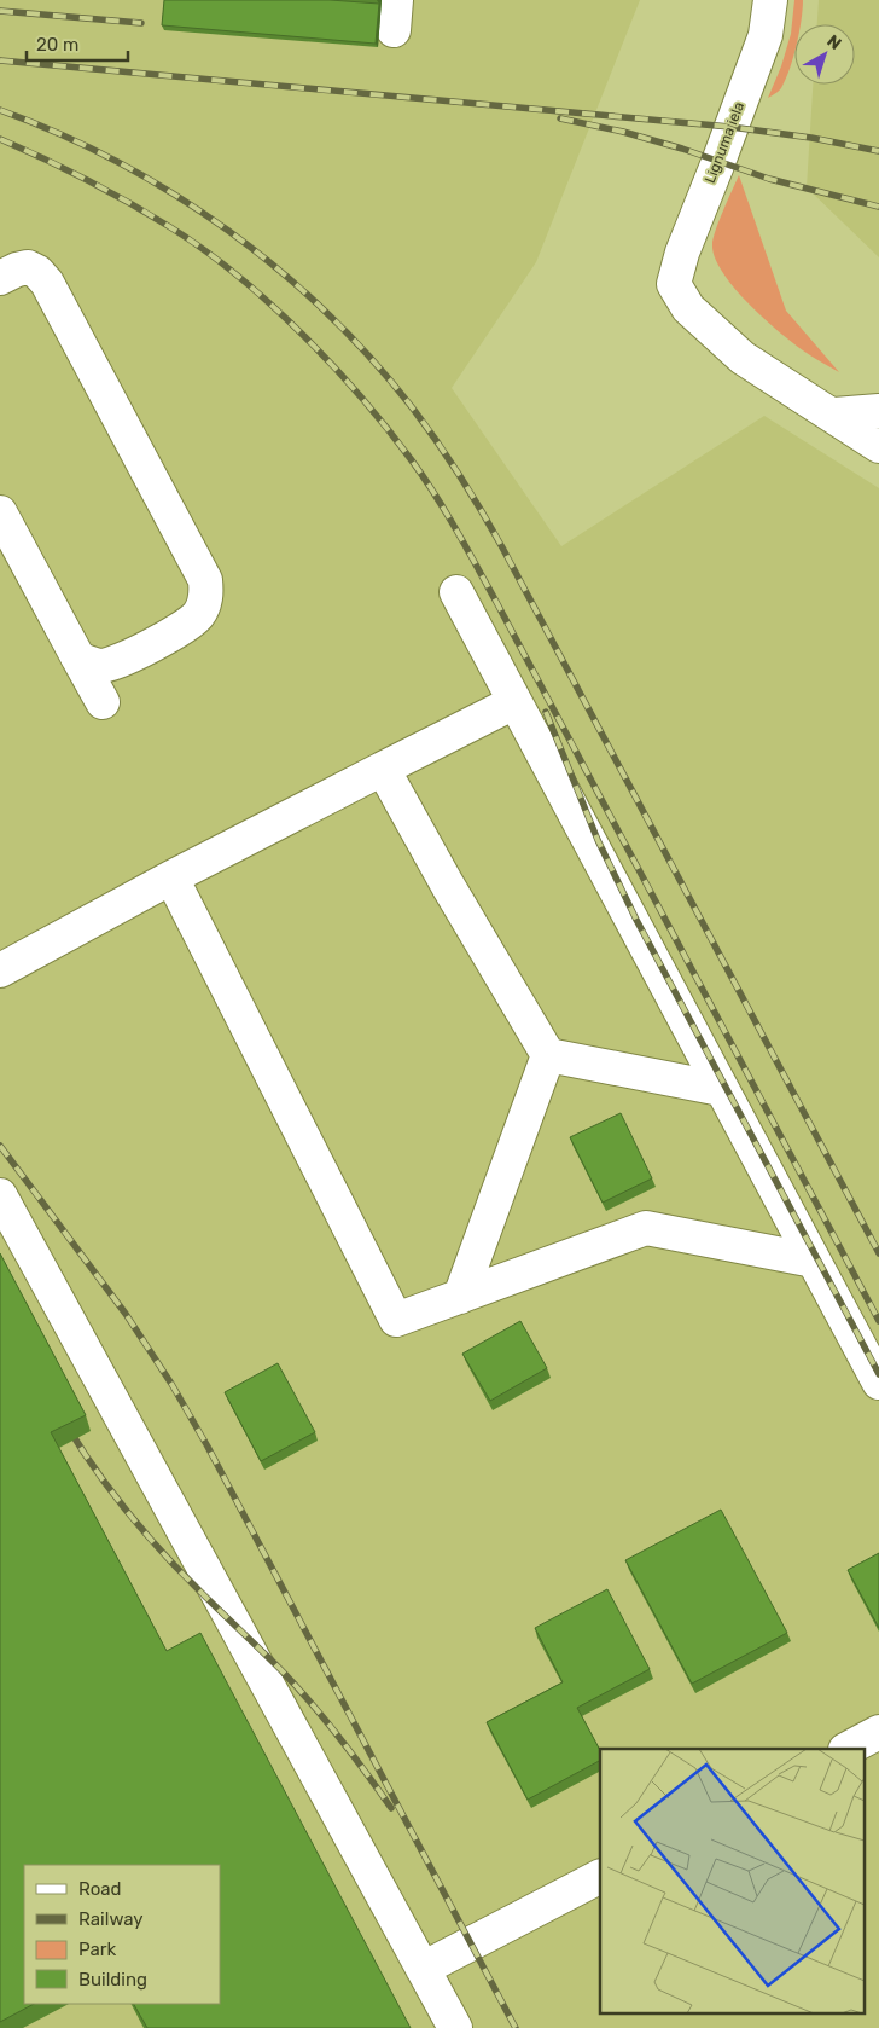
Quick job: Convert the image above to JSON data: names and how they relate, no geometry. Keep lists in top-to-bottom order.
{
  "streets": {
    "street": ["Lignuma iela"]
  },
  "legend": [
    "Road",
    "Railway",
    "Park",
    "Building"
  ],
  "scale_bar": "20 m",
  "north": "top right"
}
